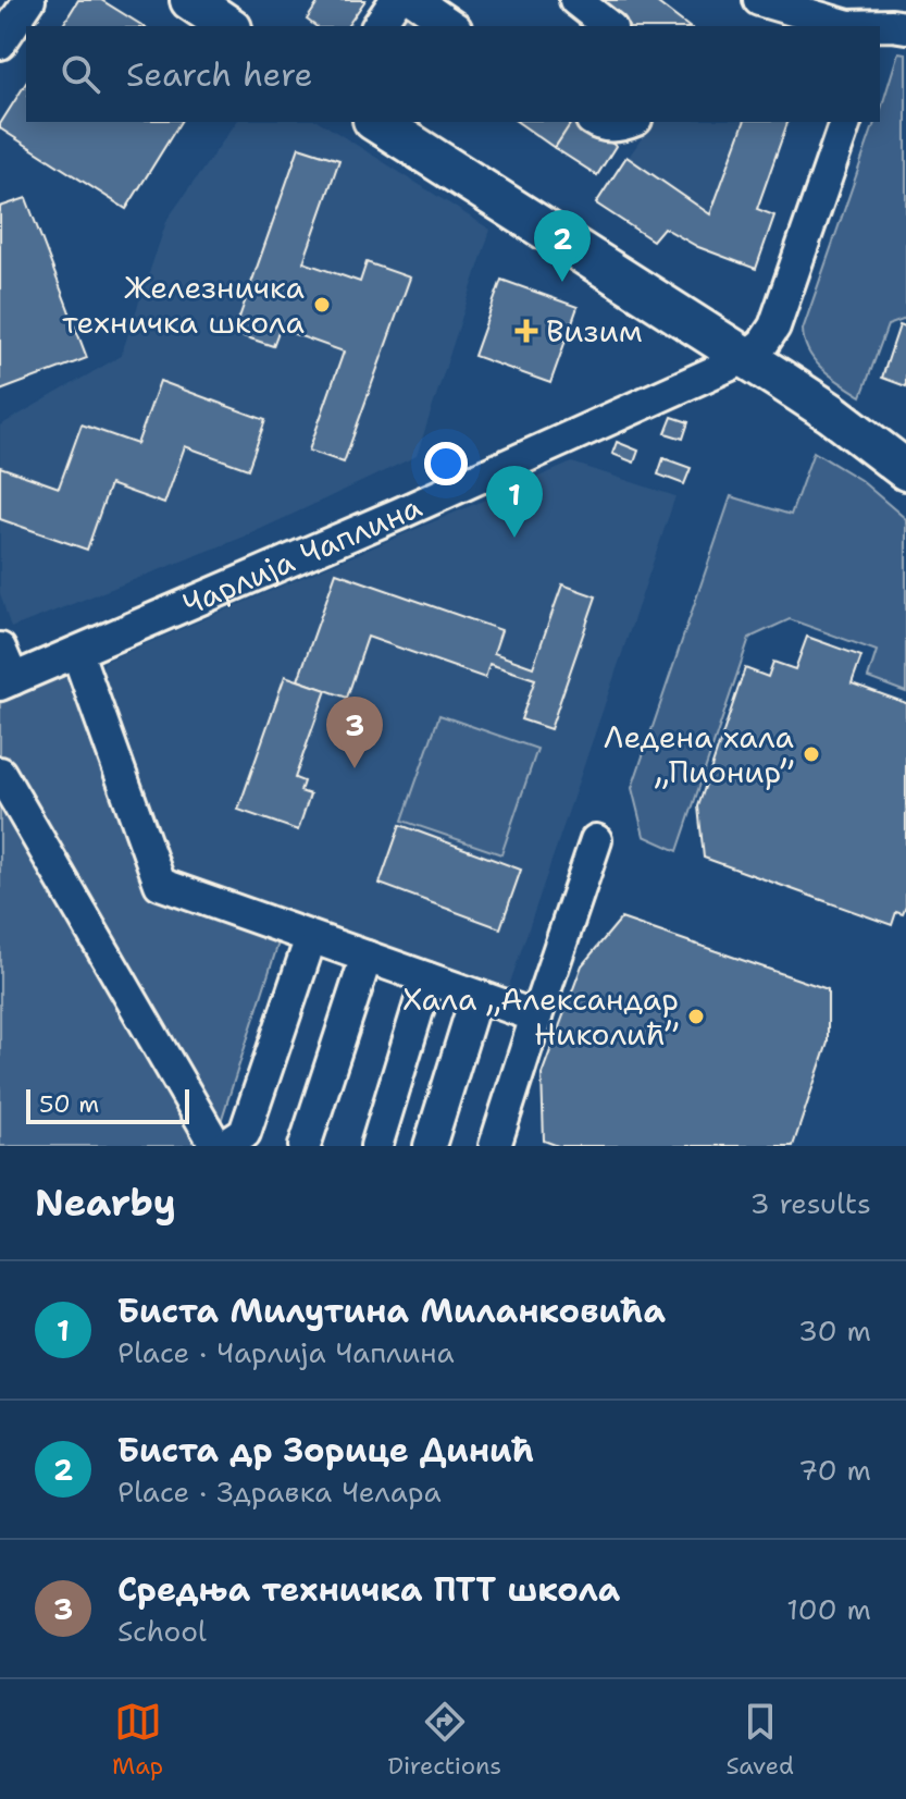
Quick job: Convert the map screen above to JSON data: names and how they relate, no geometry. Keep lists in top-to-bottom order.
{
  "streets": {
    "street": ["Чарлија Чаплина"]
  },
  "places": {
    "other": ["Железничка техничка школа", "Ледена хала „Пионир”", "Хала „Александар Николић”"],
    "health": ["Визим"]
  },
  "scale_bar": "50 m",
  "page": {
    "search": "Search here",
    "pins": ["2", "1", "3"],
    "scale": "50 m",
    "heading": ["Nearby", "3 results"],
    "list": [
      {
        "mark": "1",
        "name": "Биста Милутина Миланковића",
        "note": "Place · Чарлија Чаплина",
        "value": "30 m"
      },
      {
        "mark": "2",
        "name": "Биста др Зорице Динић",
        "note": "Place · Здравка Челара",
        "value": "70 m"
      },
      {
        "mark": "3",
        "name": "Средња техничка ПТТ школа",
        "note": "School",
        "value": "100 m"
      }
    ],
    "nav": ["Map", "Directions", "Saved"]
  }
}
